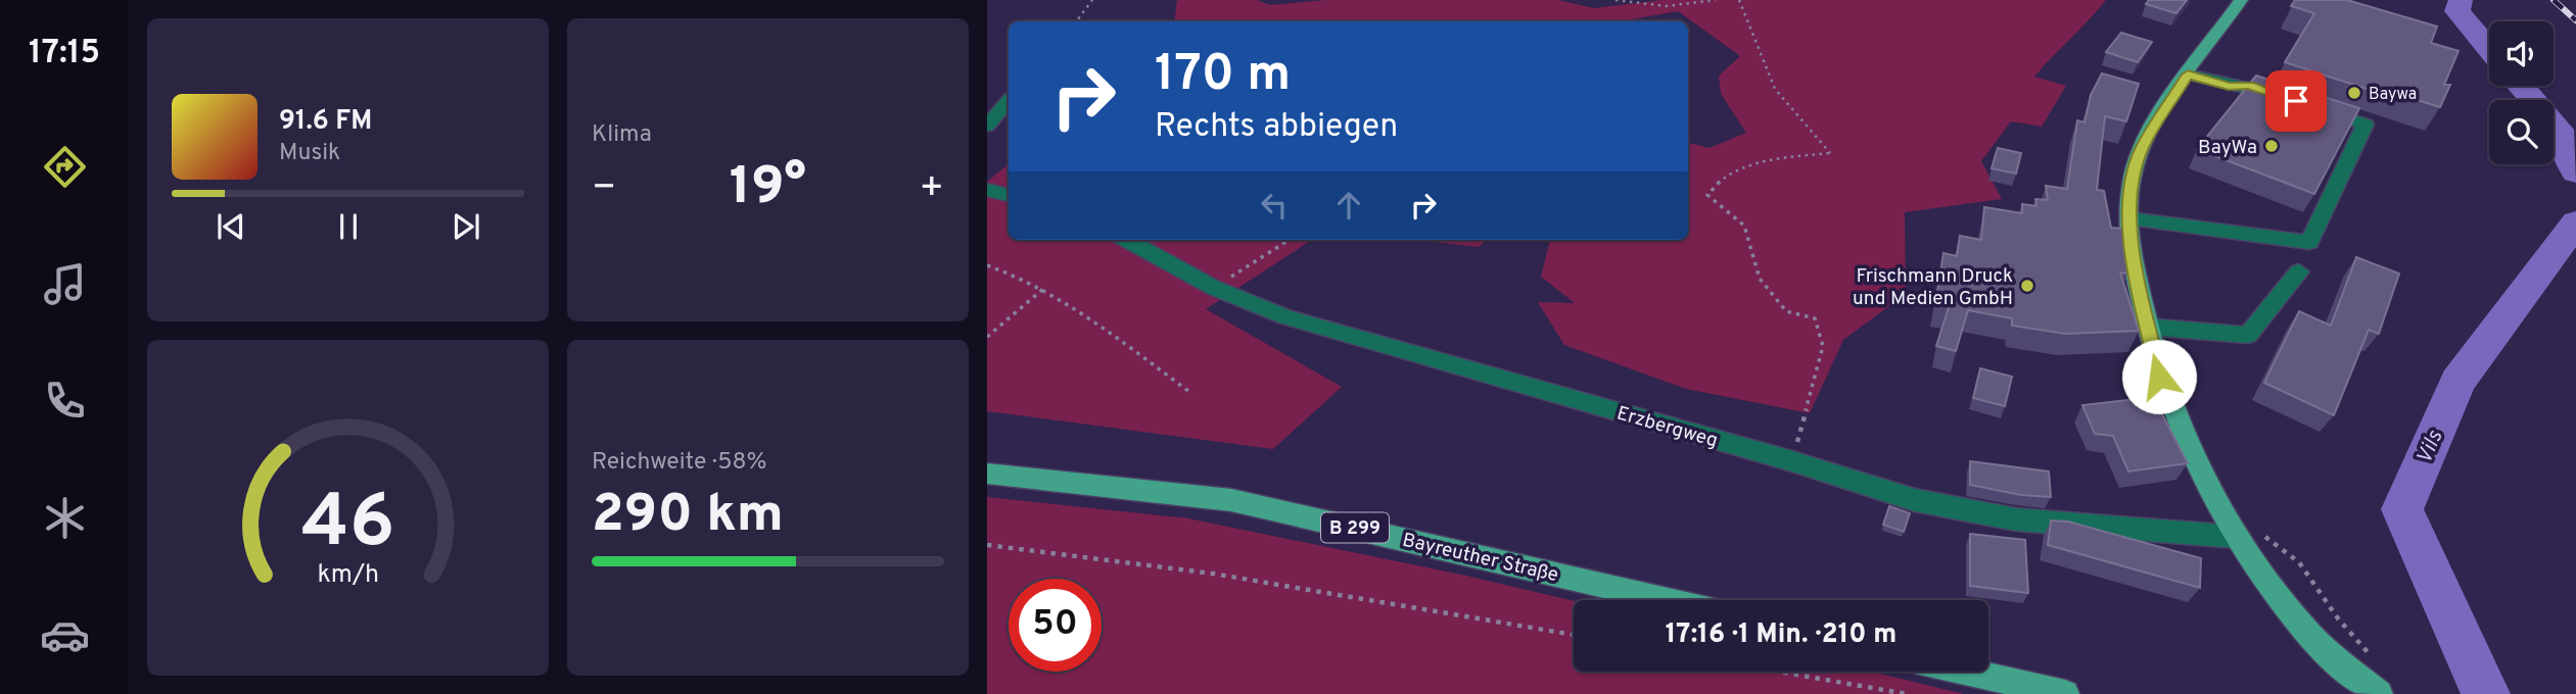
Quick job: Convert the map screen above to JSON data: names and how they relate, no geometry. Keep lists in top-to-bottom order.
{
  "streets": {
    "main road": ["B 299", "Bayreuther Straße"],
    "street": ["Erzbergweg"]
  },
  "water": ["Vils"],
  "places": ["Baywa", "BayWa", "Frischmann Druck und Medien GmbH"],
  "page": {
    "tabs": "17:15",
    "tile": [
      "Klima",
      ["Reichweite · 58%", "290 km"]
    ],
    "turn": ["170 m", "Rechts abbiegen"],
    "song": ["91.6 FM", "Musik"],
    "heat": ["−", "19°", "+"],
    "limit": "50",
    "trip": "17:16 · 1 Min. · 210 m",
    "gauge": ["46", "km/h"]
  }
}
